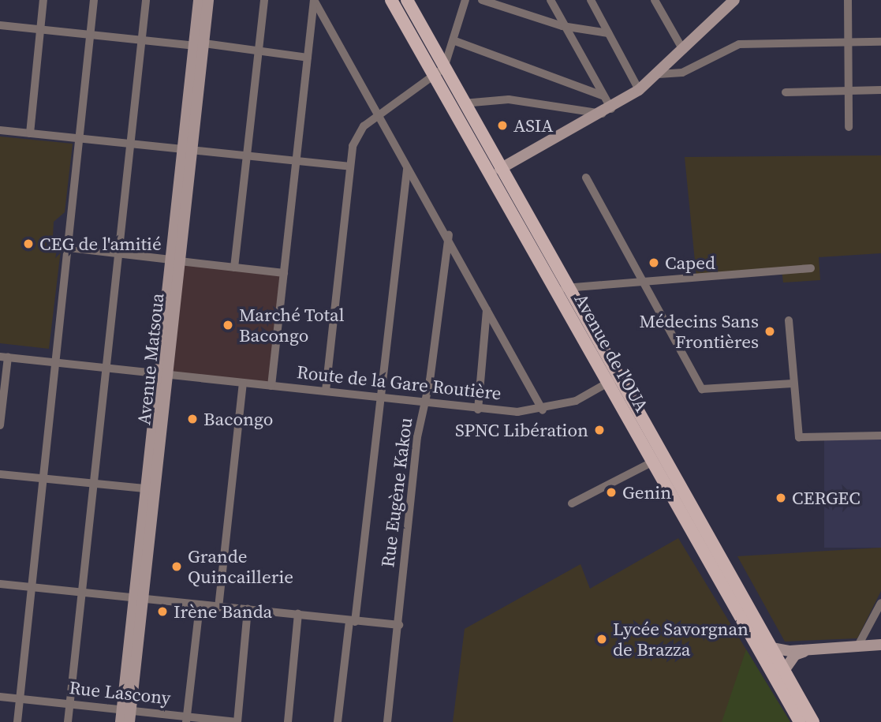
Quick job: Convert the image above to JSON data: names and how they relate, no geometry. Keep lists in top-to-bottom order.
{
  "streets": {
    "main road": ["Avenue de l'OUA"],
    "street": [
      "Avenue Matsoua",
      "Route de la Gare Routière",
      "Rue Eugène Kakou",
      "Rue Lascony"
    ]
  },
  "crossings": [
    ["Avenue de l'OUA", "Route de la Gare Routière"],
    ["Avenue Matsoua", "Route de la Gare Routière"],
    ["Avenue Matsoua", "Rue Lascony"],
    ["Route de la Gare Routière", "Rue Eugène Kakou"]
  ],
  "places": [
    "ASIA",
    "CEG de l'amitié",
    "Caped",
    "Marché Total Bacongo",
    "Médecins Sans Frontières",
    "Bacongo",
    "SPNC Libération",
    "Genin",
    "CERGEC",
    "Grande Quincaillerie",
    "Irène Banda",
    "Lycée Savorgnan de Brazza"
  ]
}
